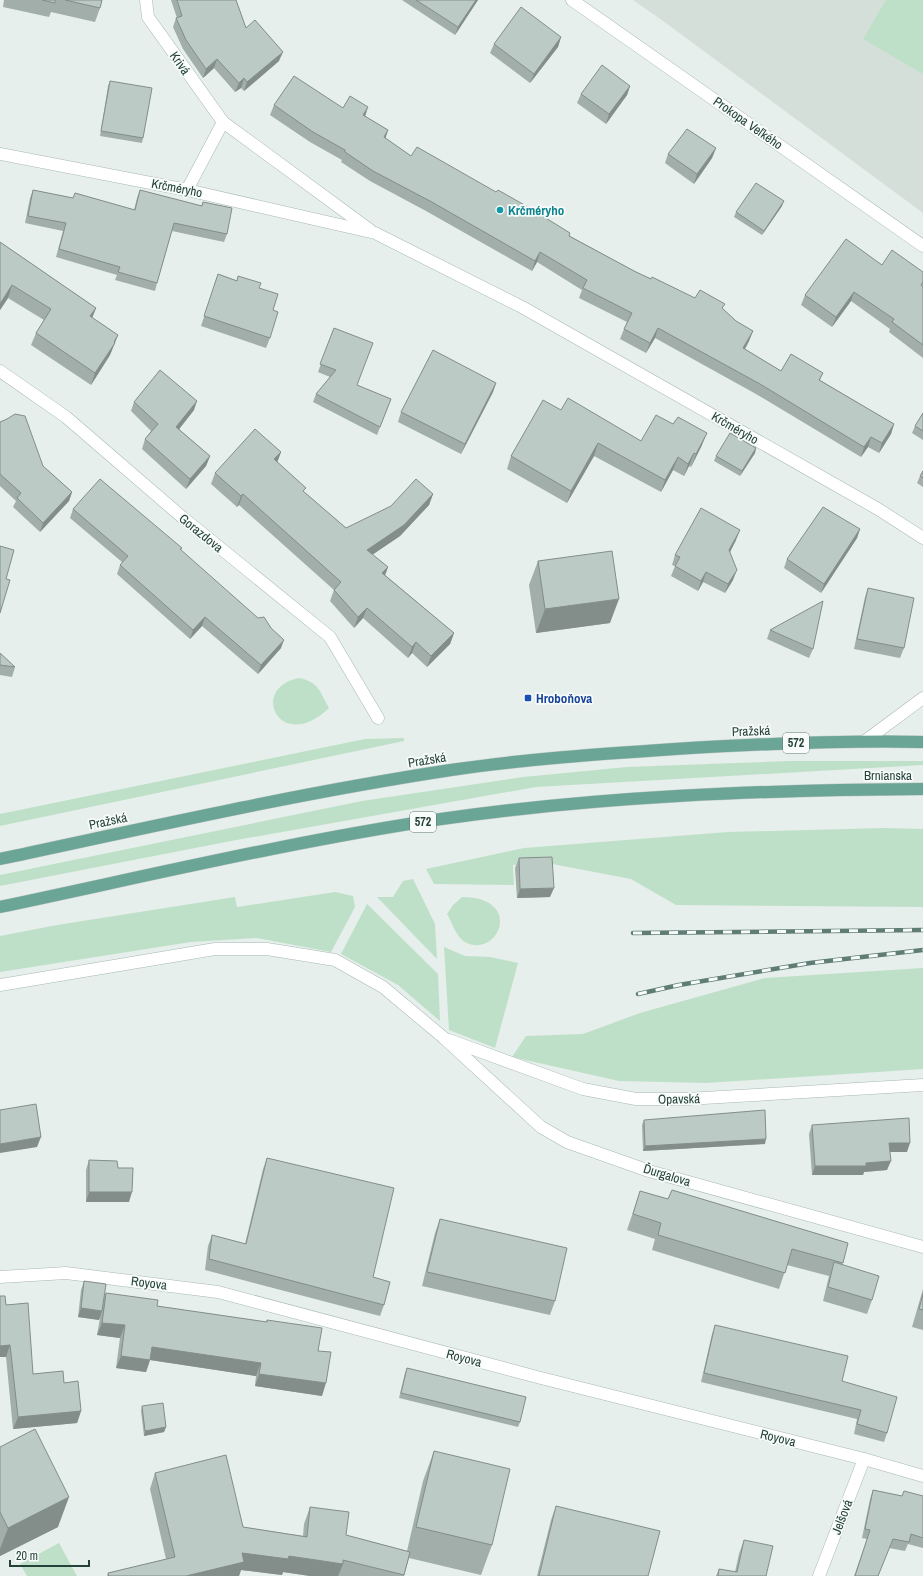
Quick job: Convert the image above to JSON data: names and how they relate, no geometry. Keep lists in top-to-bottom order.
{
  "streets": {
    "main road": ["Pražská", "572", "Brnianska"],
    "street": [
      "Krivá",
      "Prokopa Veľkého",
      "Krčméryho",
      "Gorazdova",
      "Opavská",
      "Ďurgalova",
      "Royova",
      "Jelšová"
    ]
  },
  "crossings": [
    ["Krivá", "Krčméryho"],
    ["Pražská", "572"],
    ["Opavská", "Ďurgalova"],
    ["Royova", "Jelšová"]
  ],
  "places": {
    "other": ["Krčméryho"],
    "transit": ["Hroboňova"]
  },
  "scale_bar": "20 m"
}
